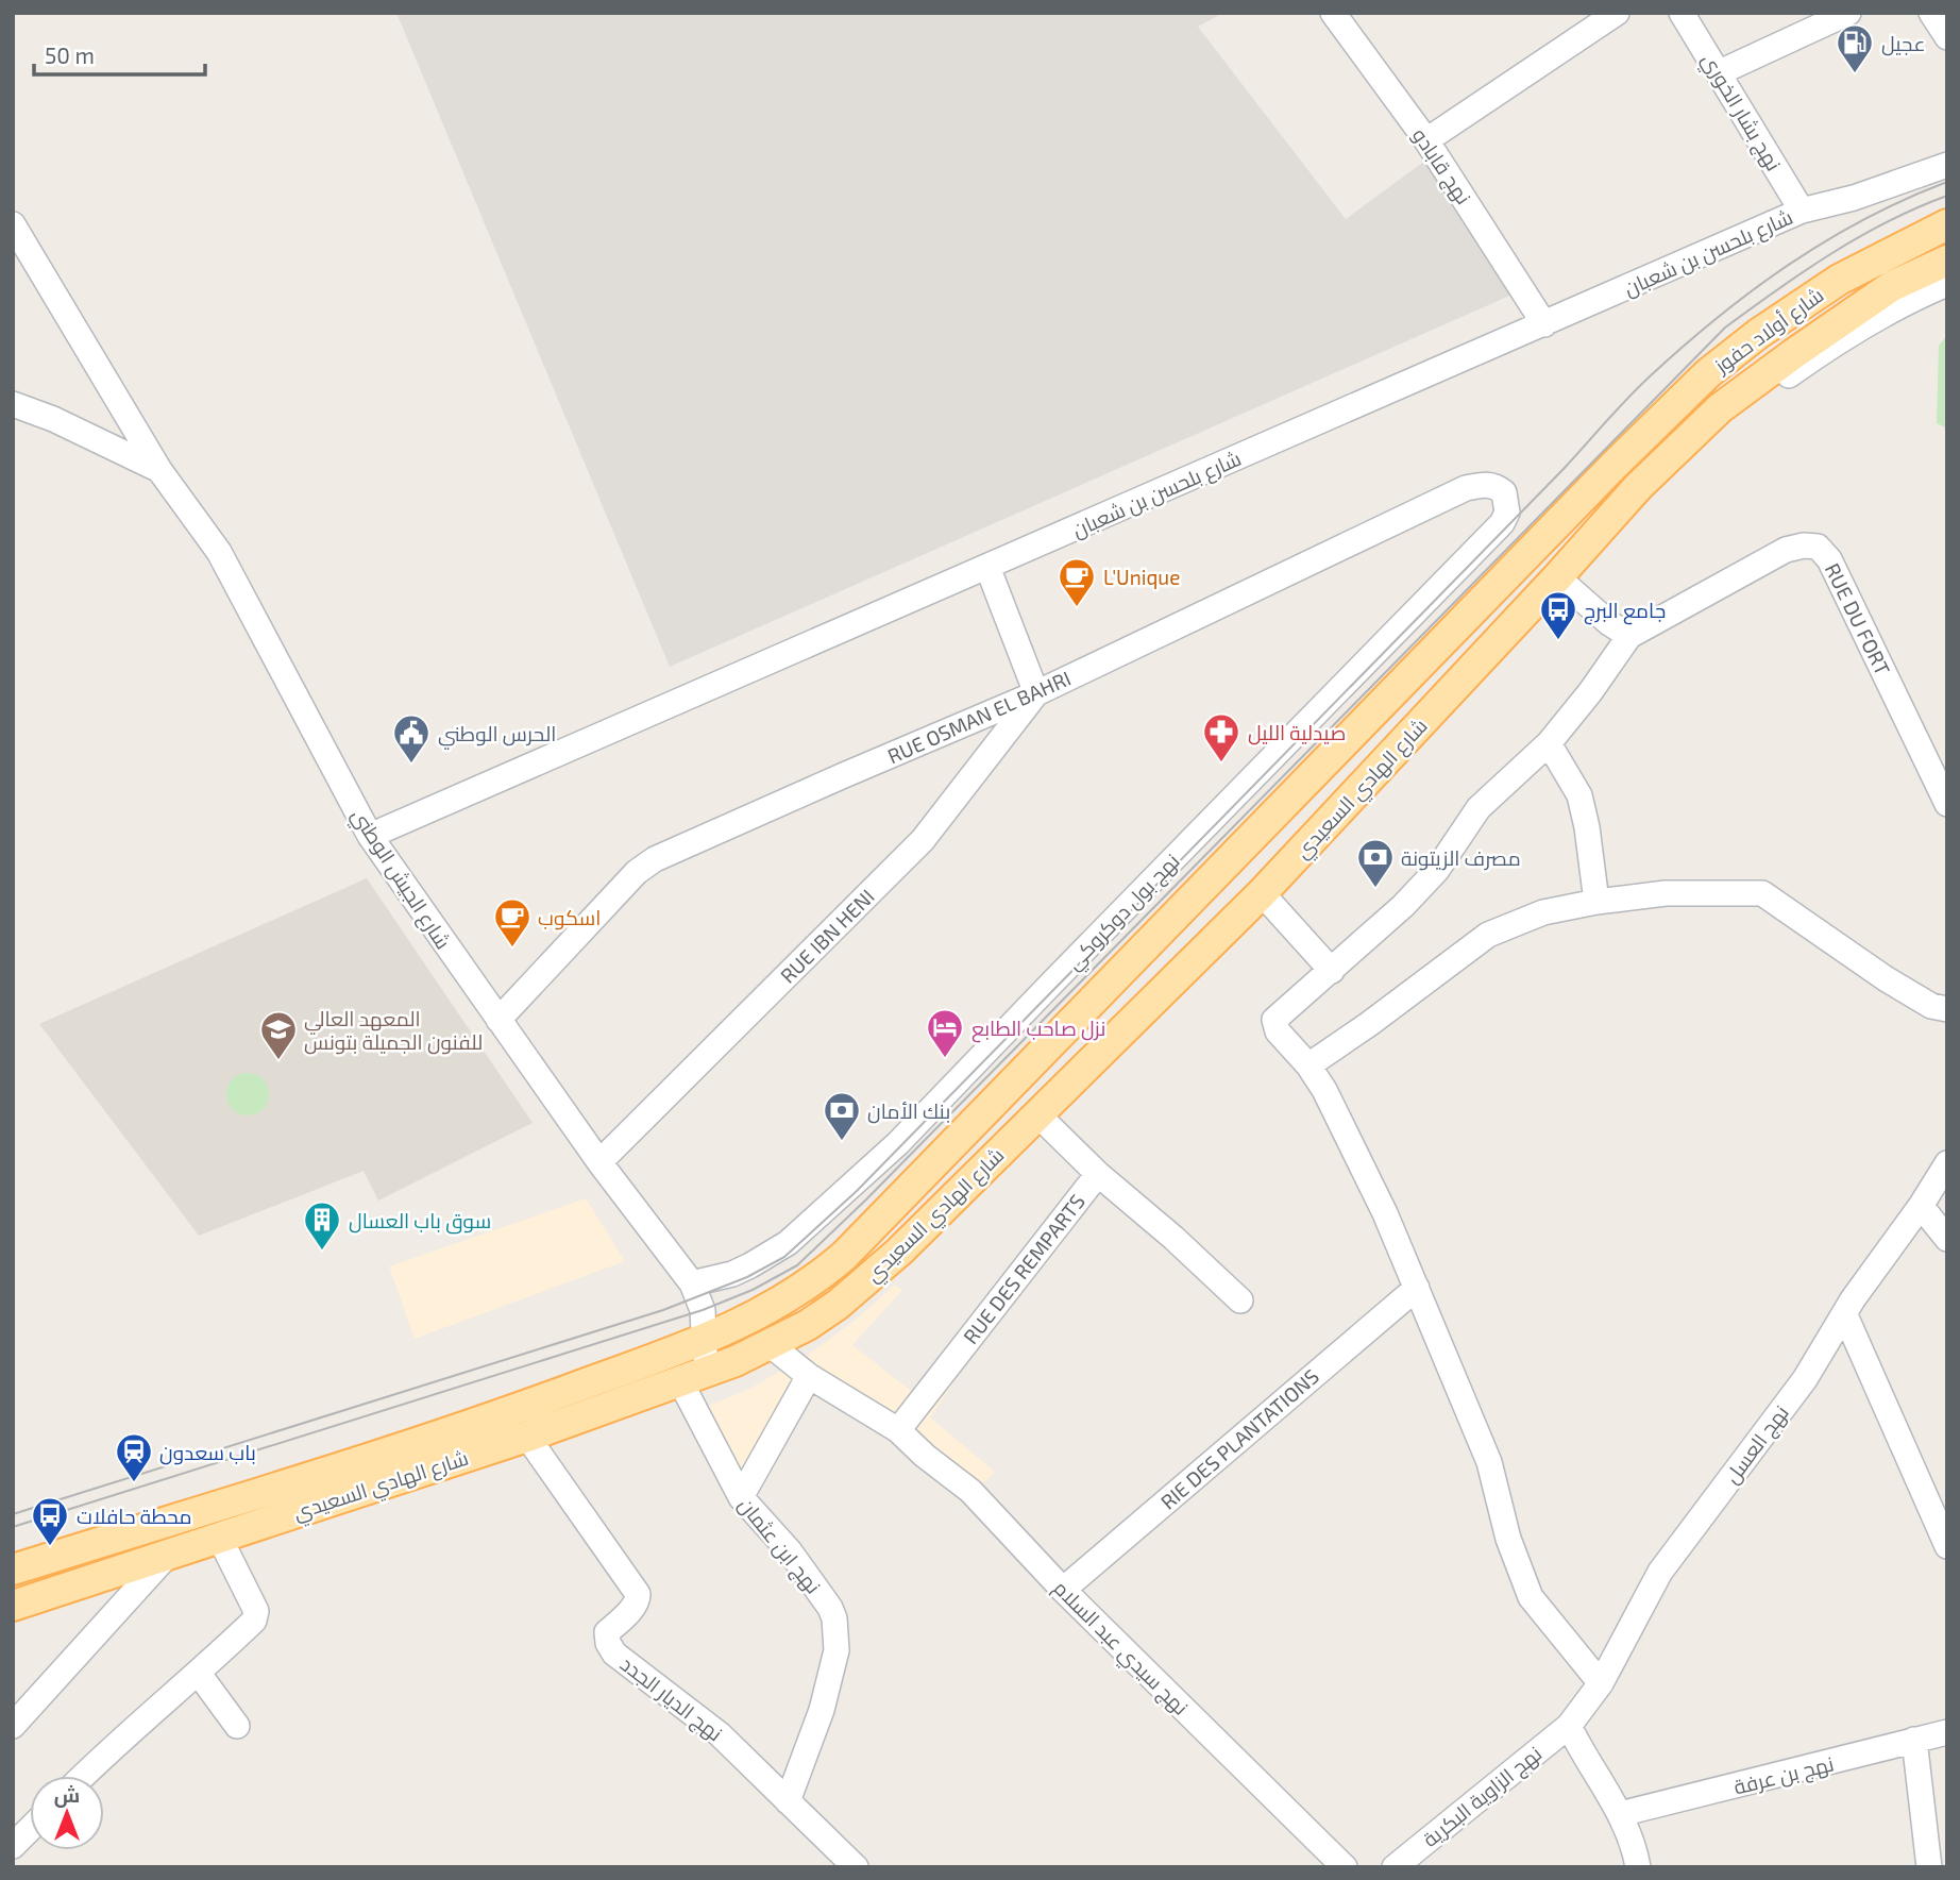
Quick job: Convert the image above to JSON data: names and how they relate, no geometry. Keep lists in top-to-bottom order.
{
  "streets": {
    "main road": ["شارع أولاد حفوز", "شارع الهادي السعيدي"],
    "street": [
      "نهج بشار الخوري",
      "نهج قابادو",
      "شارع بلحسن بن شعبان",
      "RUE DU FORT",
      "RUE OSMAN EL BAHRI",
      "شارع الجيش الوطني",
      "نهج بول دوكروكي",
      "RUE IBN HENI",
      "RUE DES REMPARTS",
      "RIE DES PLANTATIONS",
      "نهج العسل",
      "نهج ابن عثمان",
      "نهج سيدي عبد السلام",
      "نهج الديار الجدد",
      "نهج بن عرفة",
      "نهج الزاوية البكرية"
    ]
  },
  "crossings": [
    ["نهج بشار الخوري", "شارع بلحسن بن شعبان"],
    ["نهج قابادو", "شارع بلحسن بن شعبان"],
    ["شارع بلحسن بن شعبان", "شارع الجيش الوطني"],
    ["شارع أولاد حفوز", "شارع الهادي السعيدي"],
    ["RUE OSMAN EL BAHRI", "شارع الجيش الوطني"],
    ["RUE OSMAN EL BAHRI", "نهج بول دوكروكي"],
    ["RUE OSMAN EL BAHRI", "RUE IBN HENI"],
    ["شارع الهادي السعيدي", "شارع الجيش الوطني"],
    ["شارع الهادي السعيدي", "RUE DES REMPARTS"],
    ["شارع الهادي السعيدي", "نهج ابن عثمان"],
    ["شارع الهادي السعيدي", "نهج سيدي عبد السلام"],
    ["شارع الهادي السعيدي", "نهج الديار الجدد"],
    ["شارع الجيش الوطني", "نهج بول دوكروكي"],
    ["شارع الجيش الوطني", "RUE IBN HENI"],
    ["شارع الجيش الوطني", "نهج ابن عثمان"],
    ["RUE DES REMPARTS", "نهج سيدي عبد السلام"],
    ["RIE DES PLANTATIONS", "نهج سيدي عبد السلام"],
    ["نهج العسل", "نهج الزاوية البكرية"],
    ["نهج ابن عثمان", "نهج الديار الجدد"]
  ],
  "places": {
    "fuel station": ["عجيل"],
    "cafe": ["L'Unique", "اسكوب"],
    "bus stop": ["جامع البرج", "محطة حافلات"],
    "pharmacy": ["صيدلية الليل"],
    "public building": ["الحرس الوطني"],
    "bank": ["مصرف الزيتونة", "بنك الأمان"],
    "hotel": ["نزل صاحب الطابع"],
    "school or university": ["المعهد العالي للفنون الجميلة بتونس"],
    "building": ["سوق باب العسال"],
    "station": ["باب سعدون"]
  },
  "scale_bar": "50 m",
  "north": "top"
}
